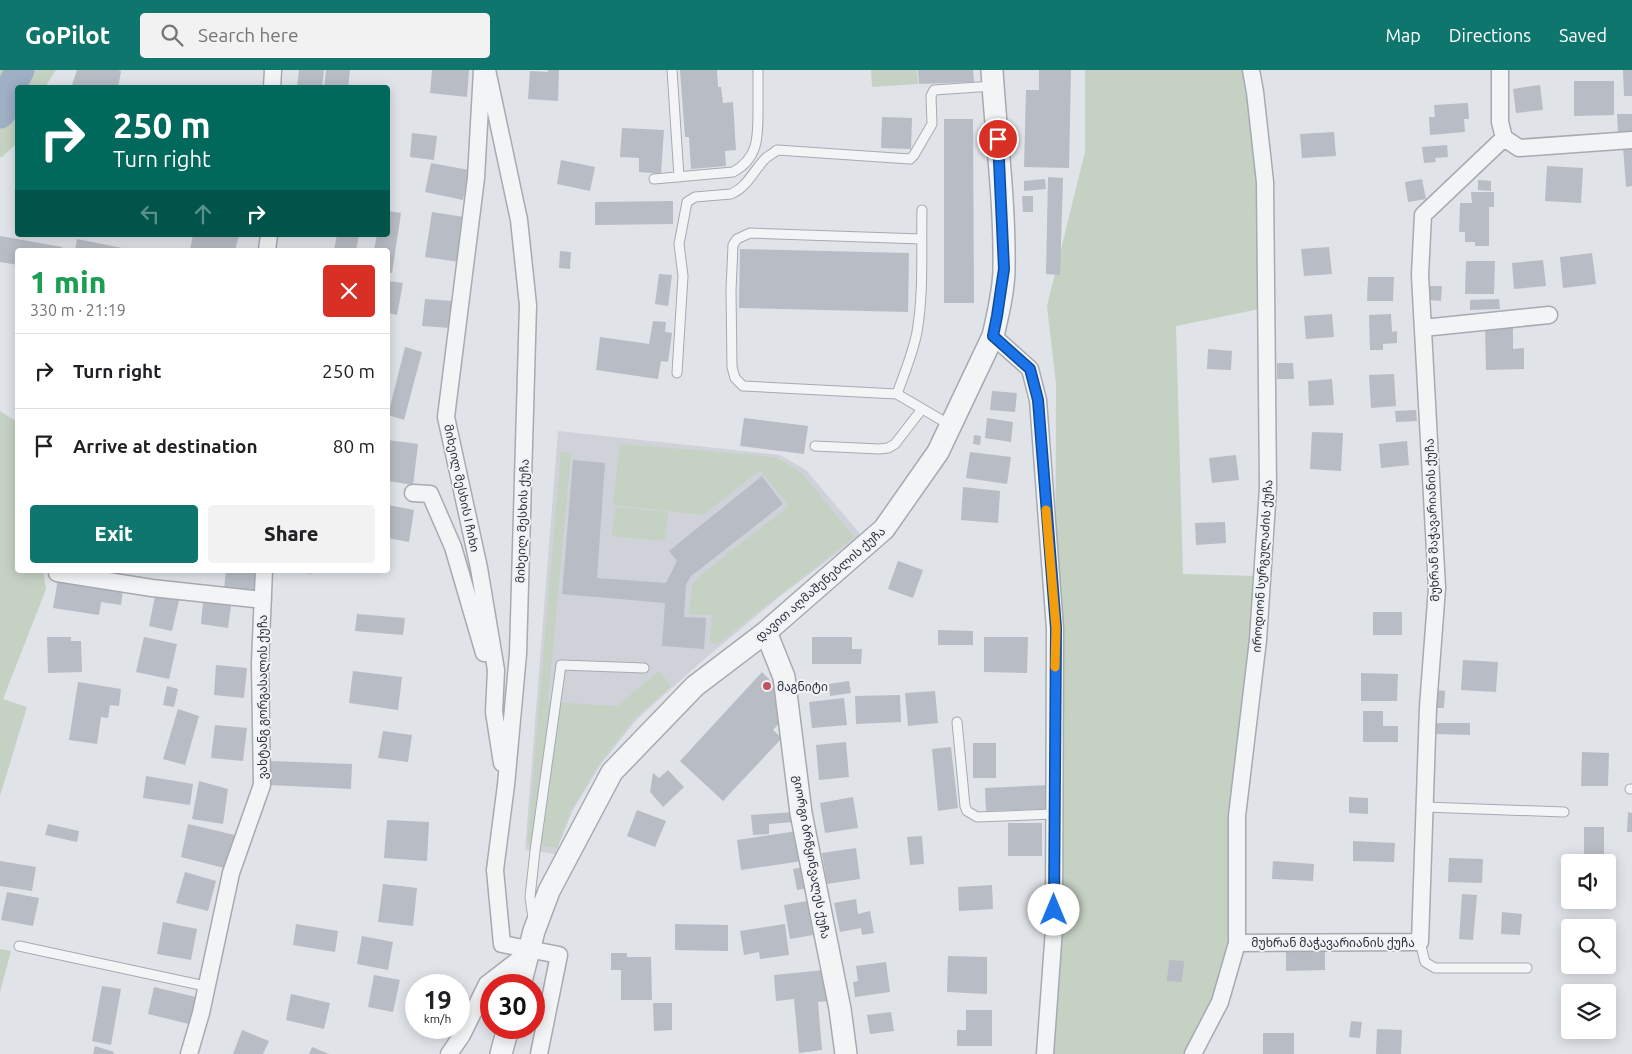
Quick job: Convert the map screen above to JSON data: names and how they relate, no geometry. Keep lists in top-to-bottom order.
{
  "streets": {
    "street": [
      "მიხეილ მესხის I ჩიხი",
      "მუხრან მაჭავარიანის ქუჩა",
      "მიხეილ მესხის ქუჩა",
      "იროდიონ სურგულაძის ქუჩა",
      "დავით აღმაშენებლის ქუჩა",
      "ვახტანგ გორგასალის ქუჩა",
      "გიორგი ბრწყინვალეს ქუჩა"
    ]
  },
  "crossings": [
    ["მიხეილ მესხის I ჩიხი", "მიხეილ მესხის ქუჩა"],
    ["მუხრან მაჭავარიანის ქუჩა", "იროდიონ სურგულაძის ქუჩა"],
    ["მიხეილ მესხის ქუჩა", "დავით აღმაშენებლის ქუჩა"],
    ["დავით აღმაშენებლის ქუჩა", "გიორგი ბრწყინვალეს ქუჩა"]
  ],
  "places": ["მაგნიტი"],
  "page": {
    "header": "GoPilot",
    "search": "Search here",
    "nav": ["Map", "Directions", "Saved"],
    "turn": ["250 m", "Turn right"],
    "heading": ["1 min", "330 m · 21:19"],
    "list": [
      {
        "name": "Turn right",
        "value": "250 m"
      },
      {
        "name": "Arrive at destination",
        "value": "80 m"
      }
    ],
    "buttons": ["Exit", "Share"],
    "speed": "19 km/h",
    "limit": "30"
  }
}
